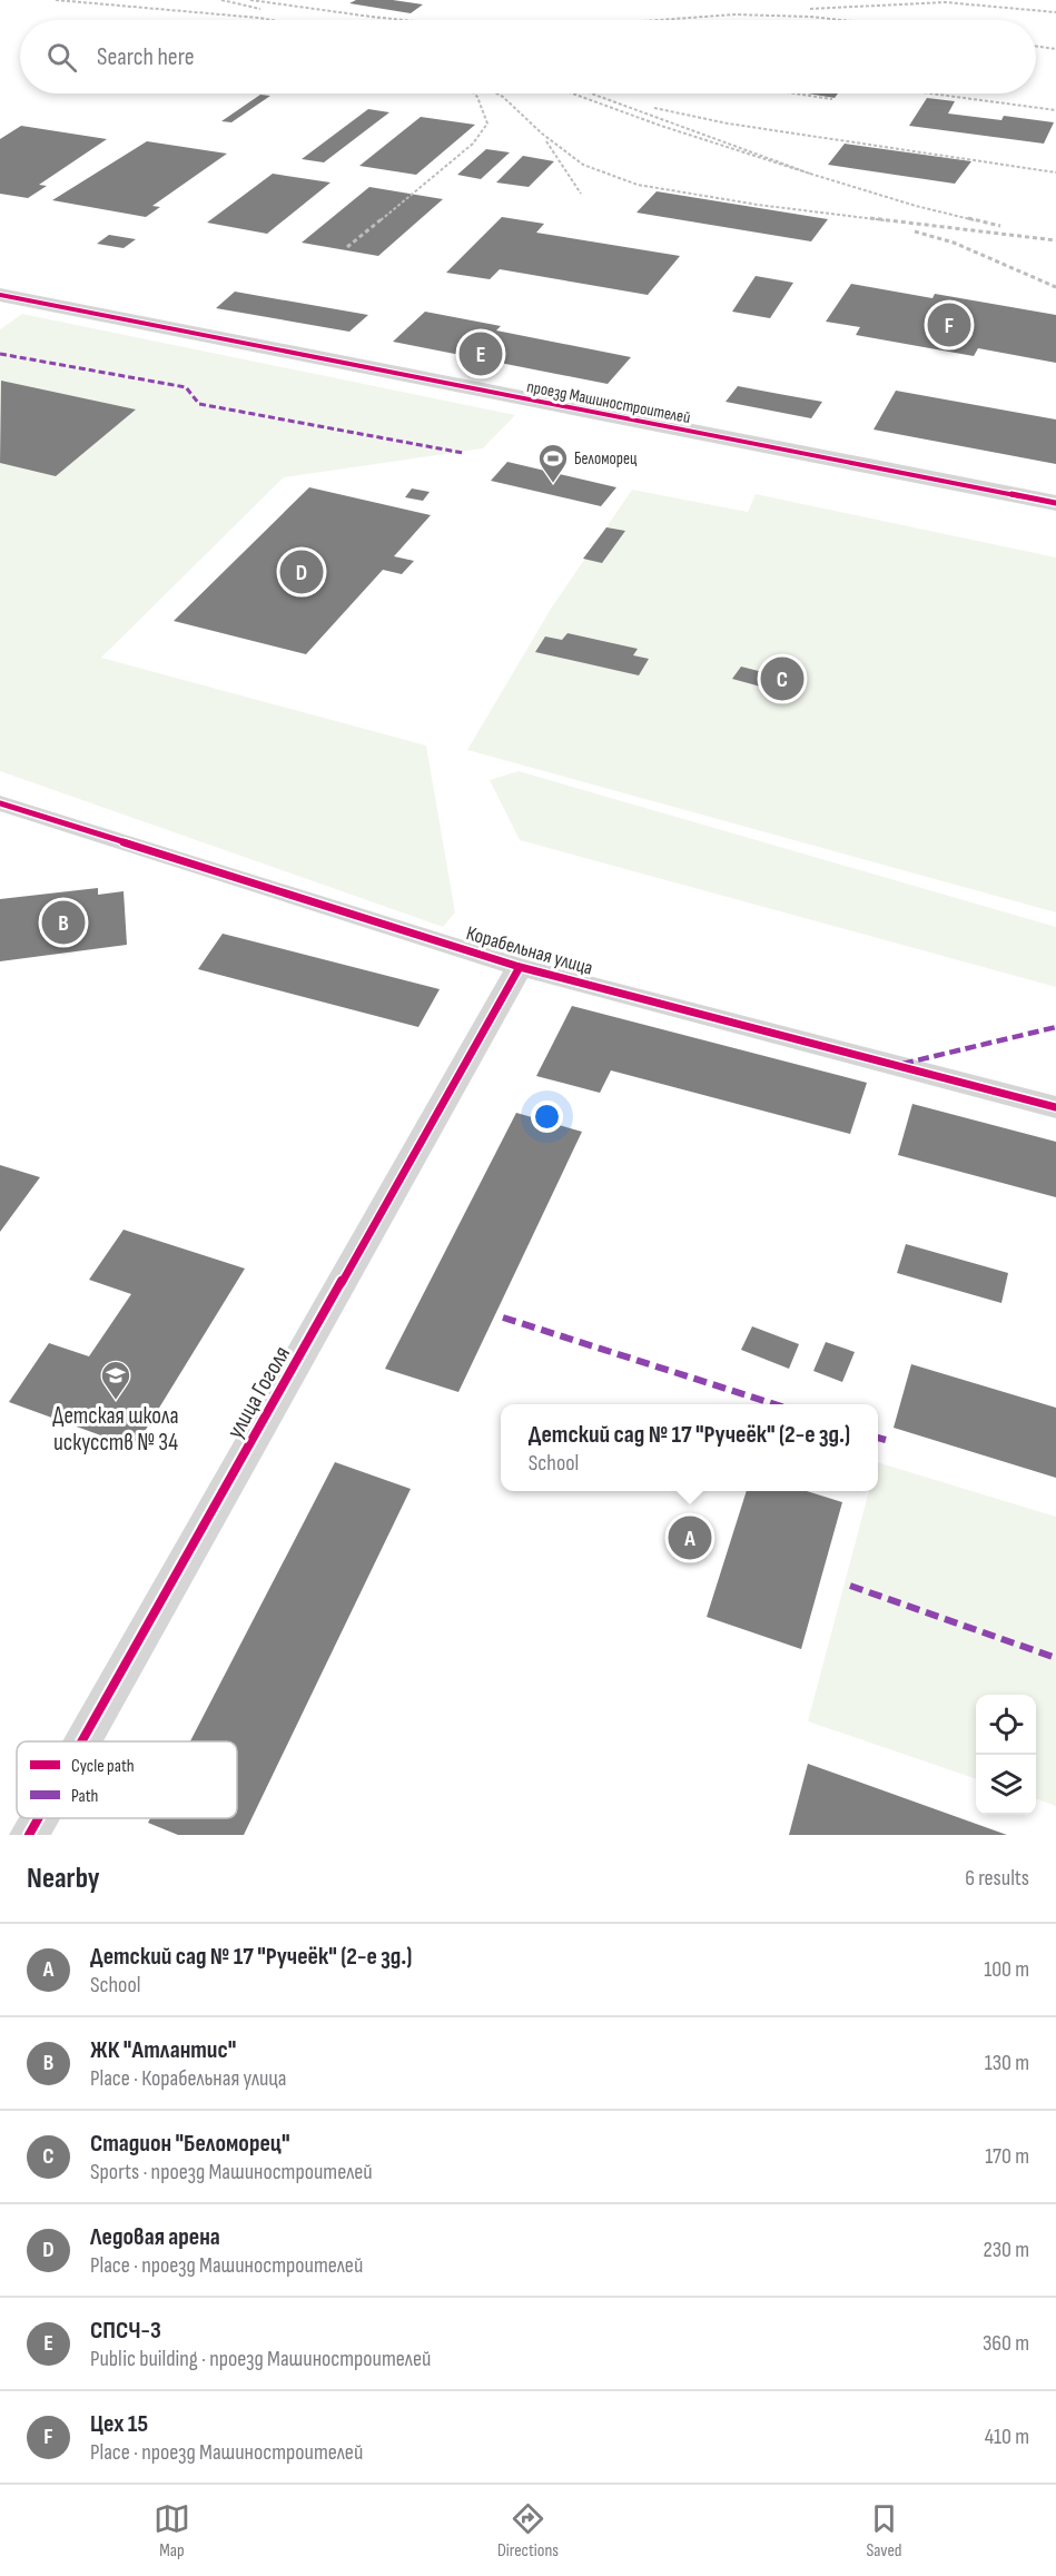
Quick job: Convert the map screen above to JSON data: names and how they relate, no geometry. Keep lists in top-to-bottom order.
{
  "streets": {
    "street": ["проезд Машиностроителей", "Корабельная улица", "улица Гоголя"]
  },
  "crossings": [
    ["Корабельная улица", "улица Гоголя"]
  ],
  "places": {
    "sports": ["Беломорец"],
    "school or university": ["Детская школа искусств № 34"]
  },
  "legend": ["Cycle path", "Path"],
  "page": {
    "search": "Search here",
    "pins": [
      "F",
      "E",
      "D",
      "C",
      "B",
      "A"
    ],
    "popup": ["Детский сад № 17 \"Ручеёк\" (2-е зд.)", "School"],
    "heading": ["Nearby", "6 results"],
    "list": [
      {
        "mark": "A",
        "name": "Детский сад № 17 \"Ручеёк\" (2-е зд.)",
        "note": "School",
        "value": "100 m"
      },
      {
        "mark": "B",
        "name": "ЖК \"Атлантис\"",
        "note": "Place · Корабельная улица",
        "value": "130 m"
      },
      {
        "mark": "C",
        "name": "Стадион \"Беломорец\"",
        "note": "Sports · проезд Машиностроителей",
        "value": "170 m"
      },
      {
        "mark": "D",
        "name": "Ледовая арена",
        "note": "Place · проезд Машиностроителей",
        "value": "230 m"
      },
      {
        "mark": "E",
        "name": "СПСЧ-3",
        "note": "Public building · проезд Машиностроителей",
        "value": "360 m"
      },
      {
        "mark": "F",
        "name": "Цех 15",
        "note": "Place · проезд Машиностроителей",
        "value": "410 m"
      }
    ],
    "nav": ["Map", "Directions", "Saved"]
  }
}
